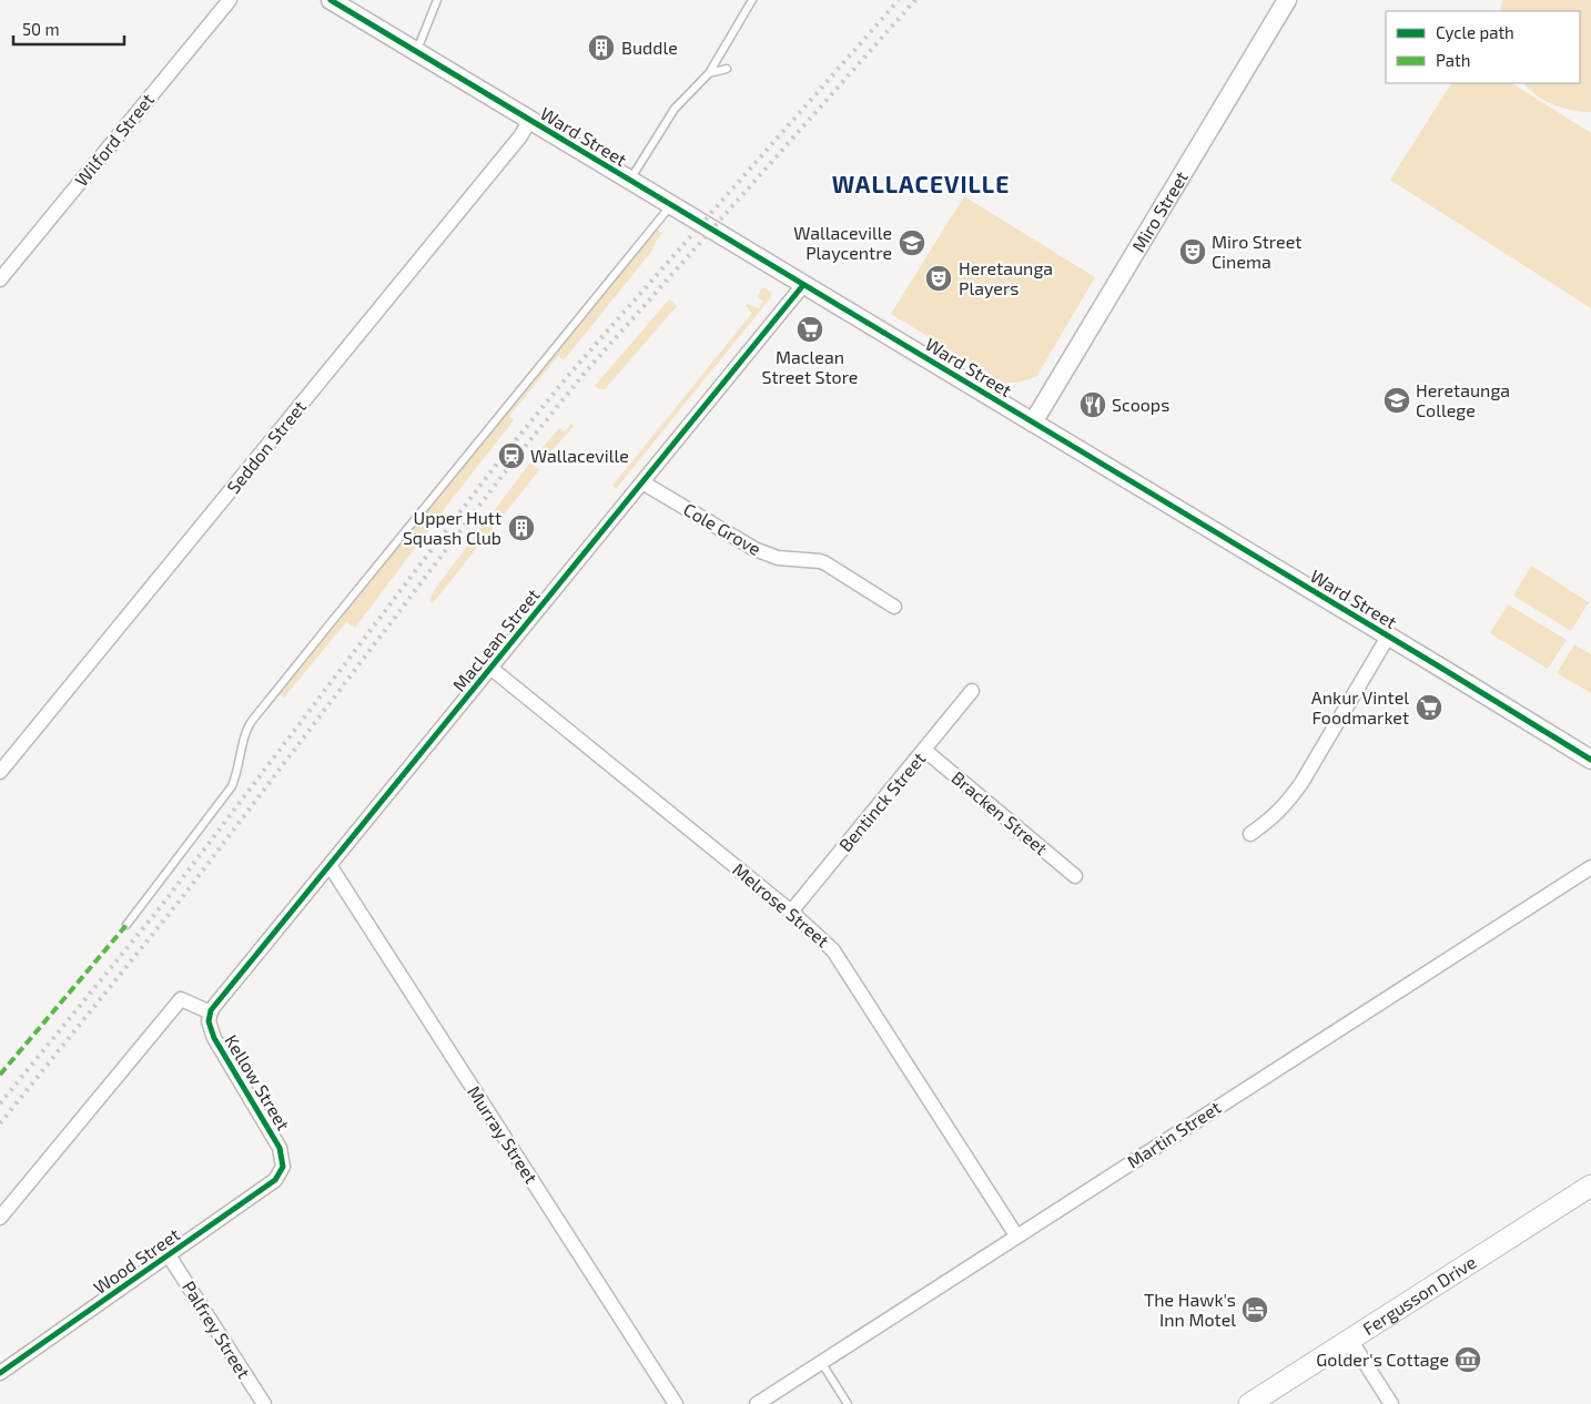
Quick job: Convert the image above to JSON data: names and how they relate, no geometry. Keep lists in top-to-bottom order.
{
  "streets": {
    "main road": ["Fergusson Drive"],
    "street": [
      "Ward Street",
      "Wilford Street",
      "Miro Street",
      "Seddon Street",
      "Cole Grove",
      "MacLean Street",
      "Bentinck Street",
      "Bracken Street",
      "Melrose Street",
      "Kellow Street",
      "Murray Street",
      "Martin Street",
      "Wood Street",
      "Palfrey Street"
    ]
  },
  "crossings": [
    ["Ward Street", "Miro Street"],
    ["Ward Street", "Seddon Street"],
    ["Ward Street", "MacLean Street"],
    ["Cole Grove", "MacLean Street"],
    ["MacLean Street", "Melrose Street"],
    ["MacLean Street", "Kellow Street"],
    ["MacLean Street", "Murray Street"],
    ["Bentinck Street", "Bracken Street"],
    ["Bentinck Street", "Melrose Street"],
    ["Melrose Street", "Martin Street"],
    ["Kellow Street", "Wood Street"],
    ["Wood Street", "Palfrey Street"]
  ],
  "districts": ["WALLACEVILLE"],
  "places": {
    "building": ["Buddle", "Upper Hutt Squash Club"],
    "school or university": ["Wallaceville Playcentre", "Heretaunga College"],
    "theatre": ["Miro Street Cinema", "Heretaunga Players"],
    "supermarket": ["Maclean Street Store", "Ankur Vintel Foodmarket"],
    "restaurant": ["Scoops"],
    "station": ["Wallaceville"],
    "hotel": ["The Hawk's Inn Motel"],
    "museum": ["Golder's Cottage"]
  },
  "legend": ["Cycle path", "Path"],
  "scale_bar": "50 m"
}
